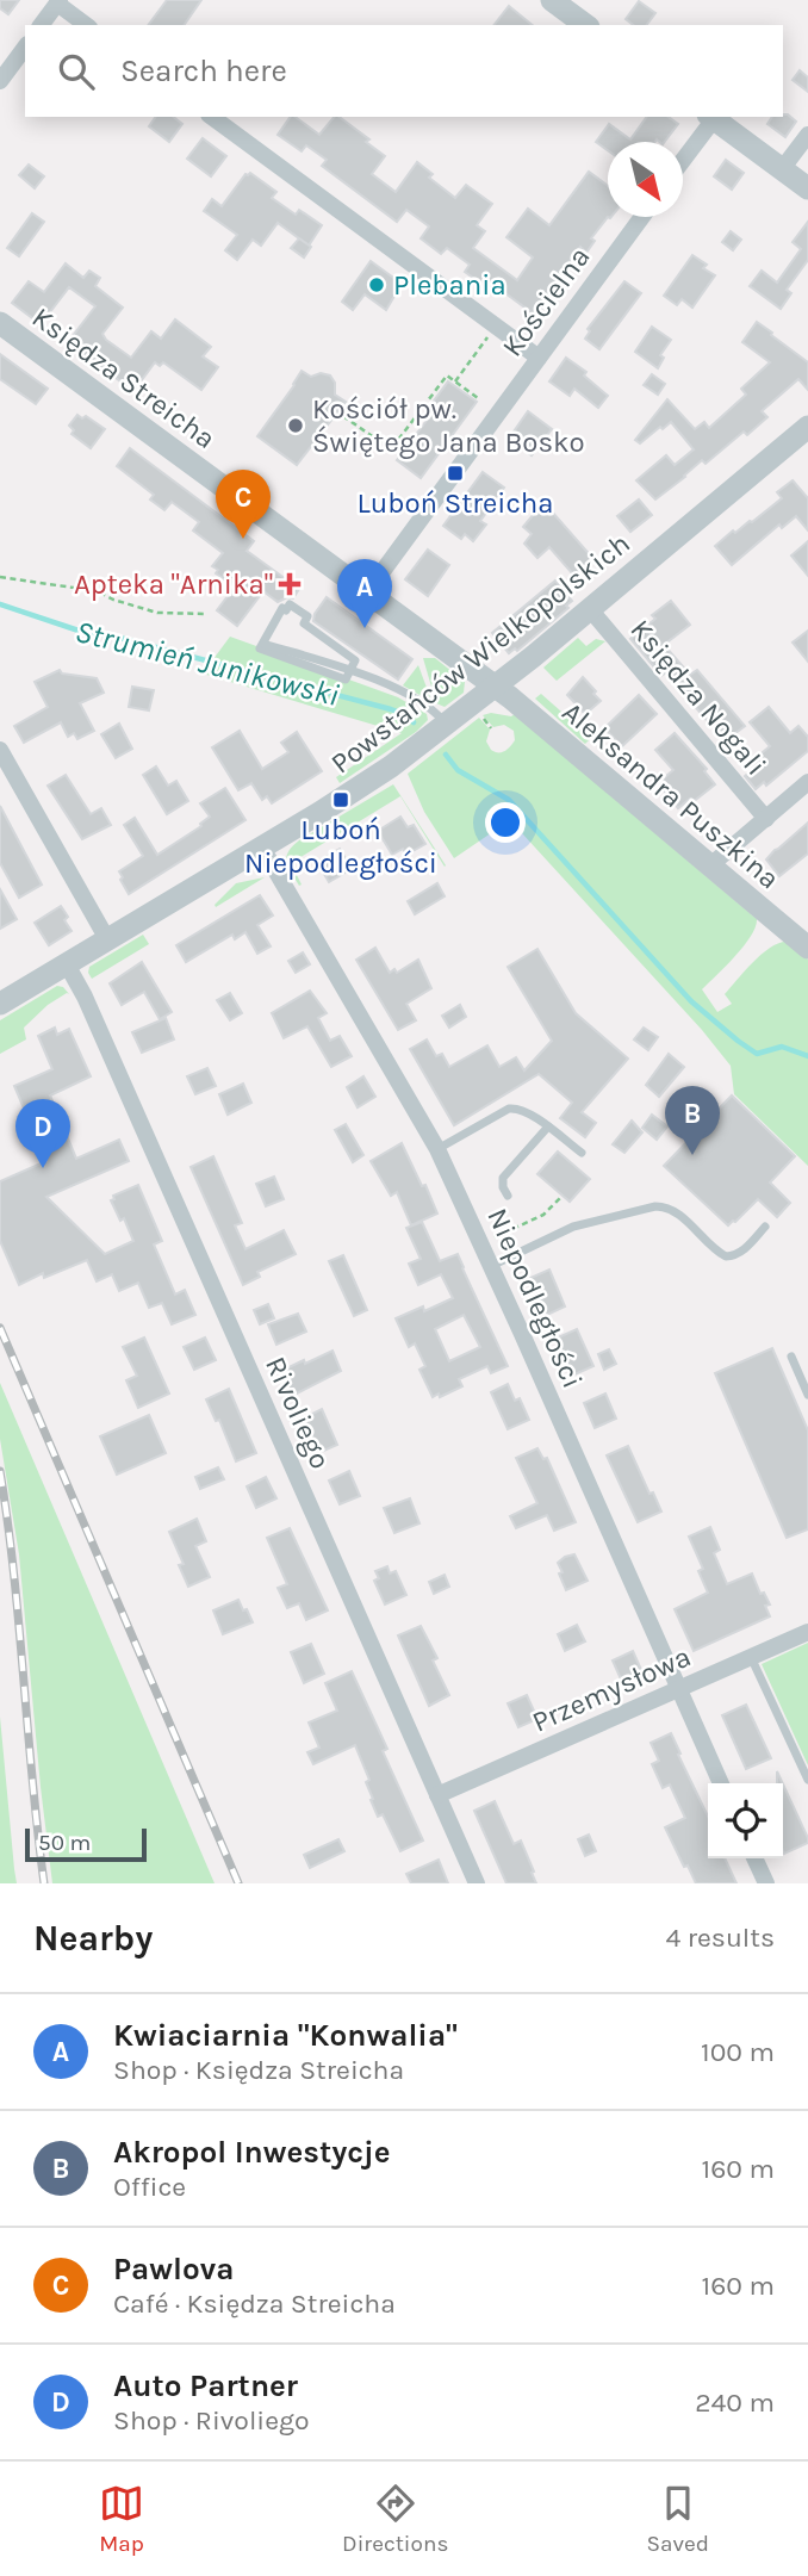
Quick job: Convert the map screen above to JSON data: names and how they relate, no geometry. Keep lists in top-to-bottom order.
{
  "streets": {
    "street": [
      "Kościelna",
      "Księdza Streicha",
      "Powstańców Wielkopolskich",
      "Księdza Nogali",
      "Aleksandra Puszkina",
      "Niepodległości",
      "Rivoliego",
      "Przemysłowa"
    ]
  },
  "crossings": [
    ["Kościelna", "Księdza Streicha"],
    ["Księdza Streicha", "Powstańców Wielkopolskich"],
    ["Księdza Streicha", "Aleksandra Puszkina"],
    ["Powstańców Wielkopolskich", "Księdza Nogali"],
    ["Powstańców Wielkopolskich", "Aleksandra Puszkina"],
    ["Powstańców Wielkopolskich", "Niepodległości"],
    ["Powstańców Wielkopolskich", "Rivoliego"],
    ["Niepodległości", "Przemysłowa"],
    ["Rivoliego", "Przemysłowa"]
  ],
  "water": ["Strumień Junikowski"],
  "places": {
    "other": ["Plebania", "Kościół pw. Świętego Jana Bosko"],
    "transit": ["Luboń Streicha", "Luboń Niepodległości"],
    "health": ["Apteka \"Arnika\""]
  },
  "scale_bar": "50 m",
  "north": "bottom right",
  "page": {
    "search": "Search here",
    "pins": [
      "C",
      "A",
      "B",
      "D"
    ],
    "scale": "50 m",
    "heading": ["Nearby", "4 results"],
    "list": [
      {
        "mark": "A",
        "name": "Kwiaciarnia \"Konwalia\"",
        "note": "Shop · Księdza Streicha",
        "value": "100 m"
      },
      {
        "mark": "B",
        "name": "Akropol Inwestycje",
        "note": "Office",
        "value": "160 m"
      },
      {
        "mark": "C",
        "name": "Pawlova",
        "note": "Café · Księdza Streicha",
        "value": "160 m"
      },
      {
        "mark": "D",
        "name": "Auto Partner",
        "note": "Shop · Rivoliego",
        "value": "240 m"
      }
    ],
    "nav": ["Map", "Directions", "Saved"]
  }
}
